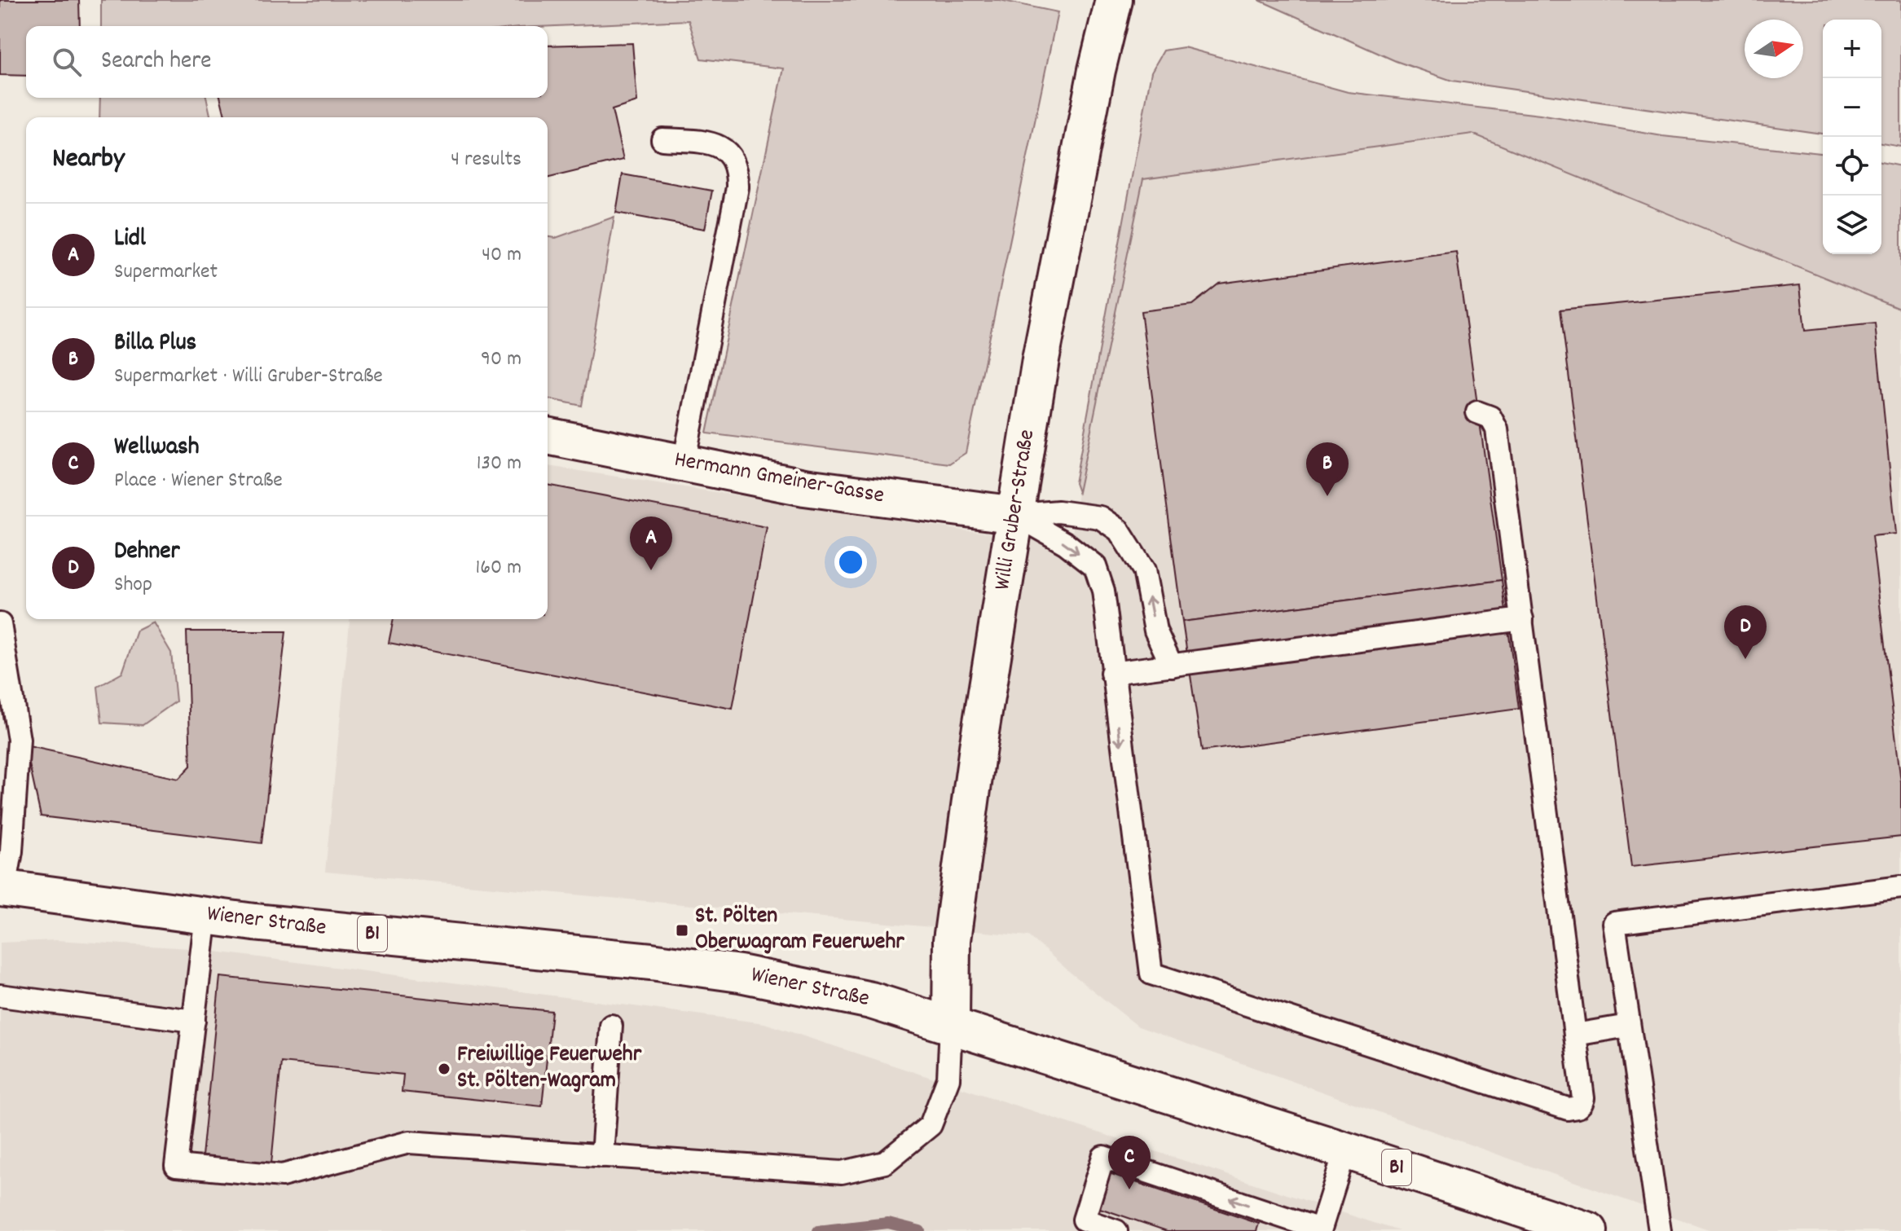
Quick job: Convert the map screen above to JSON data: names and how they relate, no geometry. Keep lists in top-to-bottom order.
{
  "streets": {
    "main road": [
      "Hermann Gmeiner-Gasse",
      "Willi Gruber-Straße",
      "Wiener Straße",
      "B1"
    ]
  },
  "crossings": [
    ["Hermann Gmeiner-Gasse", "Willi Gruber-Straße"],
    ["Willi Gruber-Straße", "Wiener Straße"]
  ],
  "places": {
    "transit": ["St. Pölten Oberwagram Feuerwehr"],
    "other": ["Freiwillige Feuerwehr St. Pölten-Wagram"]
  },
  "north": "right",
  "page": {
    "map_buttons": ["+", "−"],
    "search": "Search here",
    "heading": ["Nearby", "4 results"],
    "list": [
      {
        "mark": "A",
        "name": "Lidl",
        "note": "Supermarket",
        "value": "40 m"
      },
      {
        "mark": "B",
        "name": "Billa Plus",
        "note": "Supermarket · Willi Gruber-Straße",
        "value": "90 m"
      },
      {
        "mark": "C",
        "name": "Wellwash",
        "note": "Place · Wiener Straße",
        "value": "130 m"
      },
      {
        "mark": "D",
        "name": "Dehner",
        "note": "Shop",
        "value": "160 m"
      }
    ],
    "pins": [
      "B",
      "A",
      "D",
      "C"
    ]
  }
}
